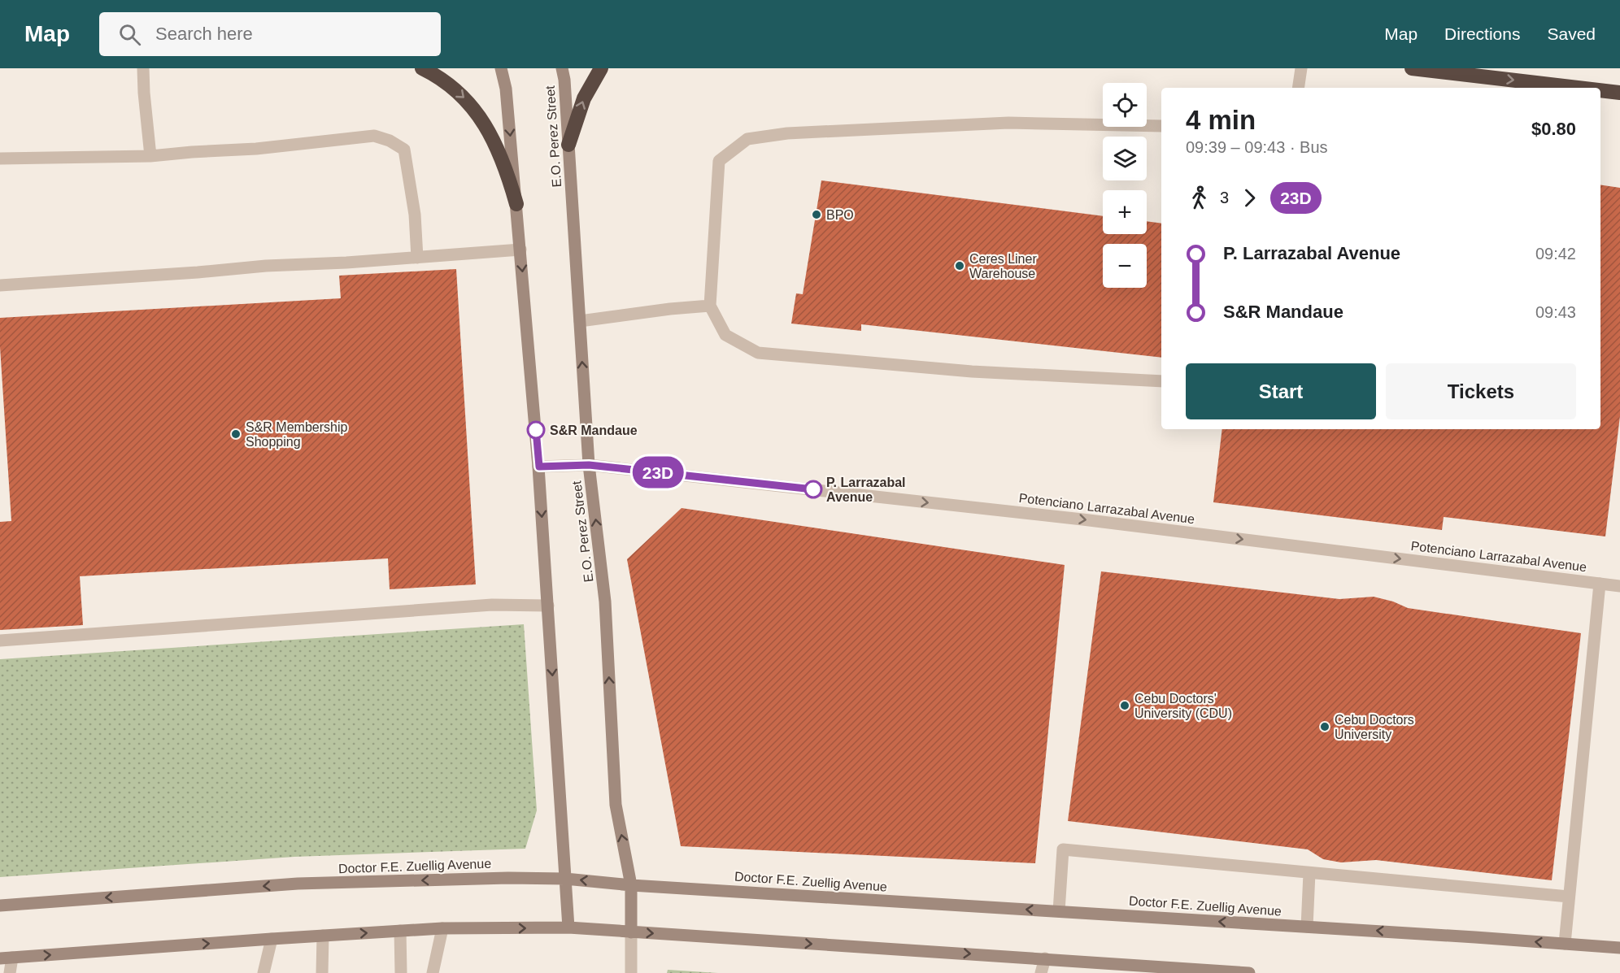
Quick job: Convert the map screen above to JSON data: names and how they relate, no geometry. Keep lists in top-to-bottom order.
{
  "streets": {
    "street": ["E.O. Perez Street", "Potenciano Larrazabal Avenue", "Doctor F.E. Zuellig Avenue"]
  },
  "crossings": [
    ["E.O. Perez Street", "Potenciano Larrazabal Avenue"],
    ["E.O. Perez Street", "Doctor F.E. Zuellig Avenue"]
  ],
  "one_way": ["Potenciano Larrazabal Avenue"],
  "places": [
    "BPO",
    "Ceres Liner Warehouse",
    "S&R Mandaue",
    "S&R Membership Shopping",
    "P. Larrazabal Avenue",
    "Cebu Doctors' University (CDU)",
    "Cebu Doctors University"
  ],
  "lines": ["bus line 23D"],
  "page": {
    "header": "Map",
    "search": "Search here",
    "nav": ["Map", "Directions", "Saved"],
    "on_map": "23D",
    "map_buttons": ["+", "−"],
    "heading": ["4 min", "09:39 – 09:43 · Bus", "$0.80"],
    "legs": ["3", "23D"],
    "list": [
      {
        "name": "P. Larrazabal Avenue",
        "value": "09:42"
      },
      {
        "name": "S&R Mandaue",
        "value": "09:43"
      }
    ],
    "buttons": ["Start", "Tickets"]
  }
}
